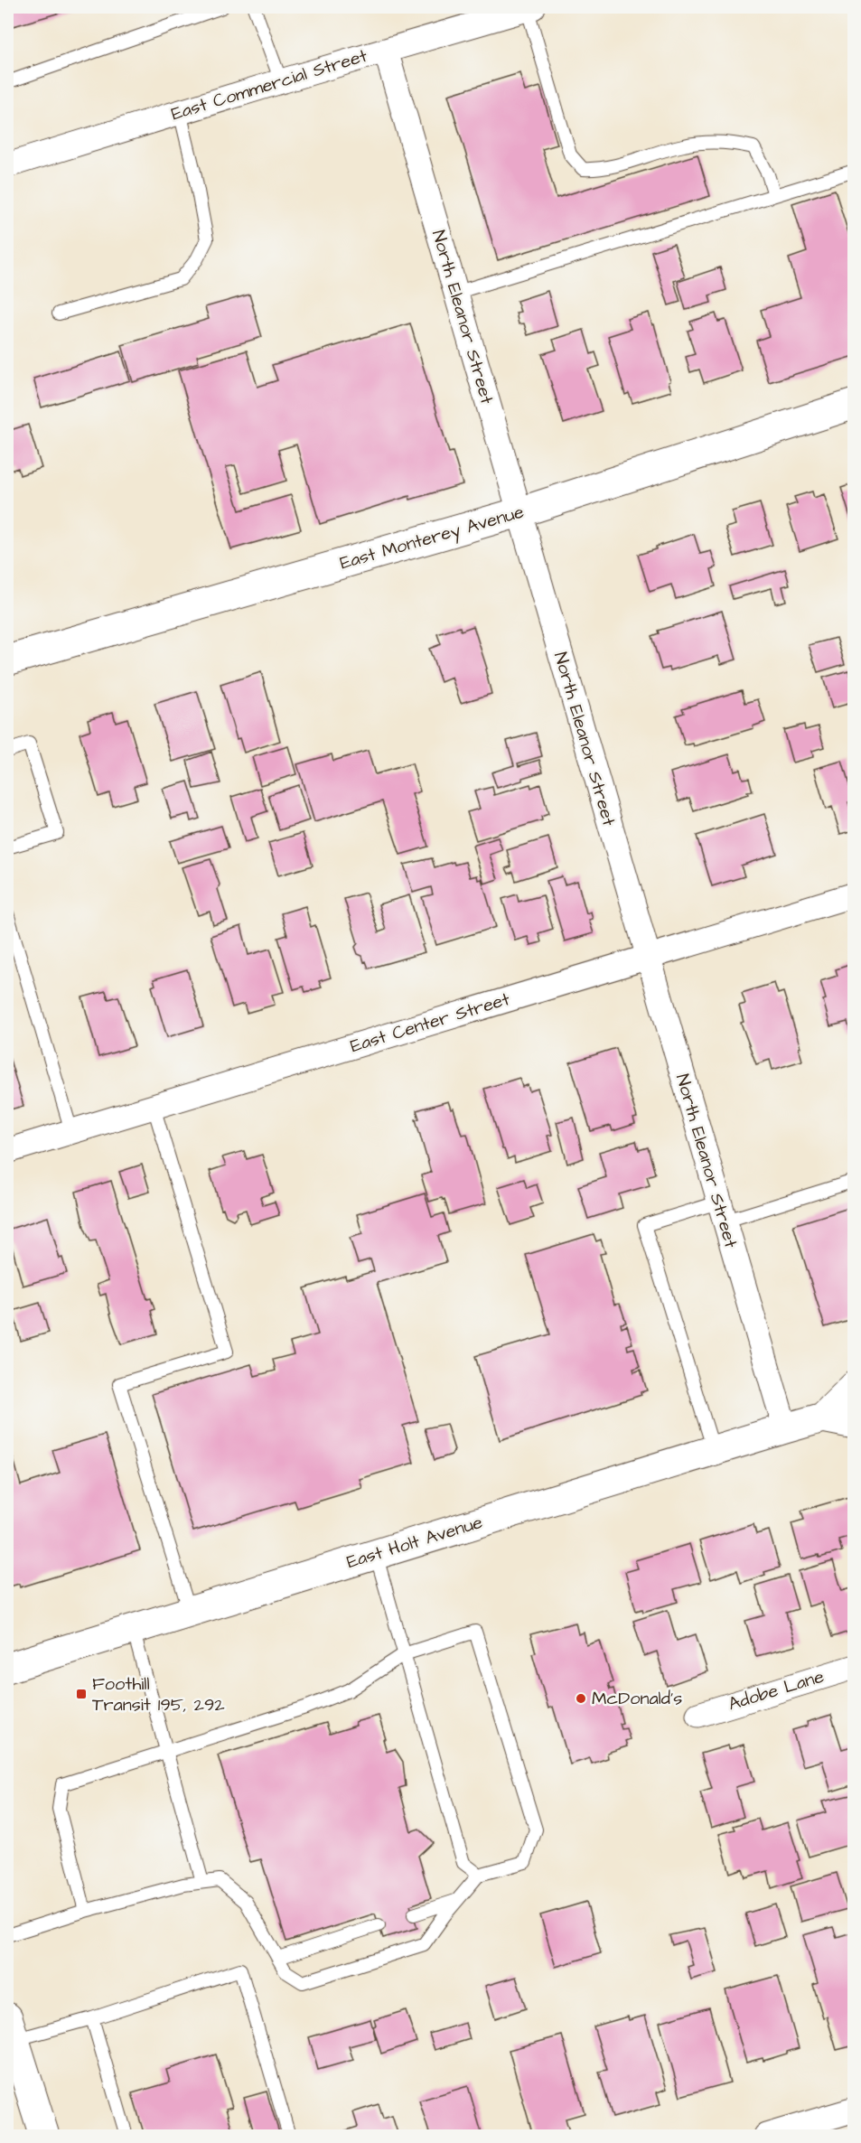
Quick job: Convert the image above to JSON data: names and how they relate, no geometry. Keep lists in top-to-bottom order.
{
  "streets": {
    "main road": ["East Monterey Avenue", "East Holt Avenue"],
    "street": [
      "East Commercial Street",
      "North Eleanor Street",
      "East Center Street",
      "Adobe Lane"
    ]
  },
  "crossings": [
    ["East Commercial Street", "North Eleanor Street"],
    ["North Eleanor Street", "East Monterey Avenue"],
    ["North Eleanor Street", "East Center Street"],
    ["North Eleanor Street", "East Holt Avenue"]
  ],
  "places": {
    "transit": ["Foothill Transit 195, 292"],
    "other": ["McDonald's"]
  }
}
